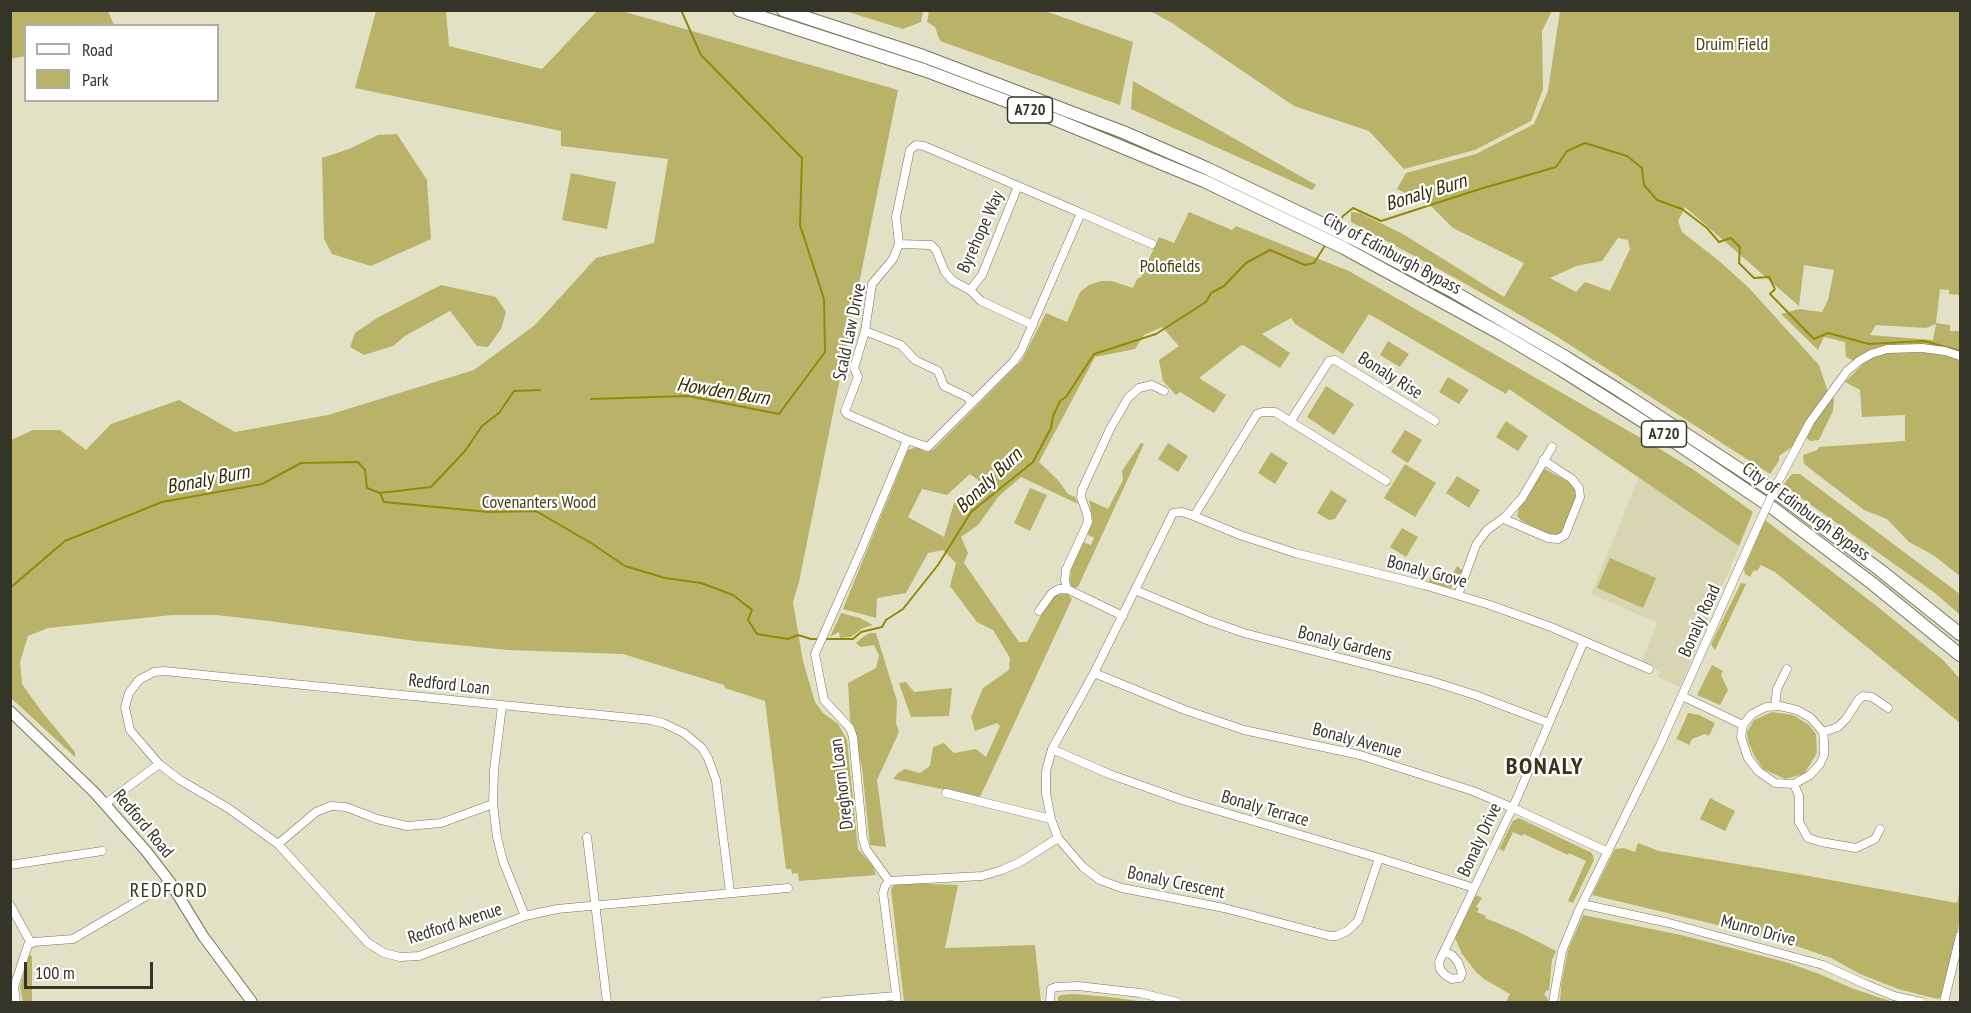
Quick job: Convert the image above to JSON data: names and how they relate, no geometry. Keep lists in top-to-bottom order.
{
  "streets": {
    "highway": ["A720", "City of Edinburgh Bypass"],
    "main road": ["Redford Road"],
    "street": [
      "Byrehope Way",
      "Scald Law Drive",
      "Bonaly Rise",
      "Bonaly Grove",
      "Bonaly Road",
      "Bonaly Gardens",
      "Redford Loan",
      "Bonaly Avenue",
      "Dreghorn Loan",
      "Bonaly Terrace",
      "Bonaly Drive",
      "Bonaly Crescent",
      "Redford Avenue",
      "Munro Drive"
    ]
  },
  "crossings": [
    ["Scald Law Drive", "Dreghorn Loan"],
    ["Bonaly Grove", "Bonaly Drive"],
    ["Bonaly Grove", "Bonaly Crescent"],
    ["Bonaly Road", "Bonaly Avenue"],
    ["Bonaly Road", "Munro Drive"],
    ["Bonaly Gardens", "Bonaly Drive"],
    ["Bonaly Gardens", "Bonaly Crescent"],
    ["Redford Loan", "Redford Avenue"],
    ["Bonaly Avenue", "Bonaly Drive"],
    ["Bonaly Avenue", "Bonaly Crescent"],
    ["Bonaly Terrace", "Bonaly Drive"],
    ["Bonaly Terrace", "Bonaly Crescent"]
  ],
  "districts": ["BONALY", "REDFORD"],
  "water": ["Bonaly Burn", "Howden Burn"],
  "parks": ["Druim Field", "Polofields", "Covenanters Wood"],
  "legend": ["Road", "Park"],
  "scale_bar": "100 m"
}
